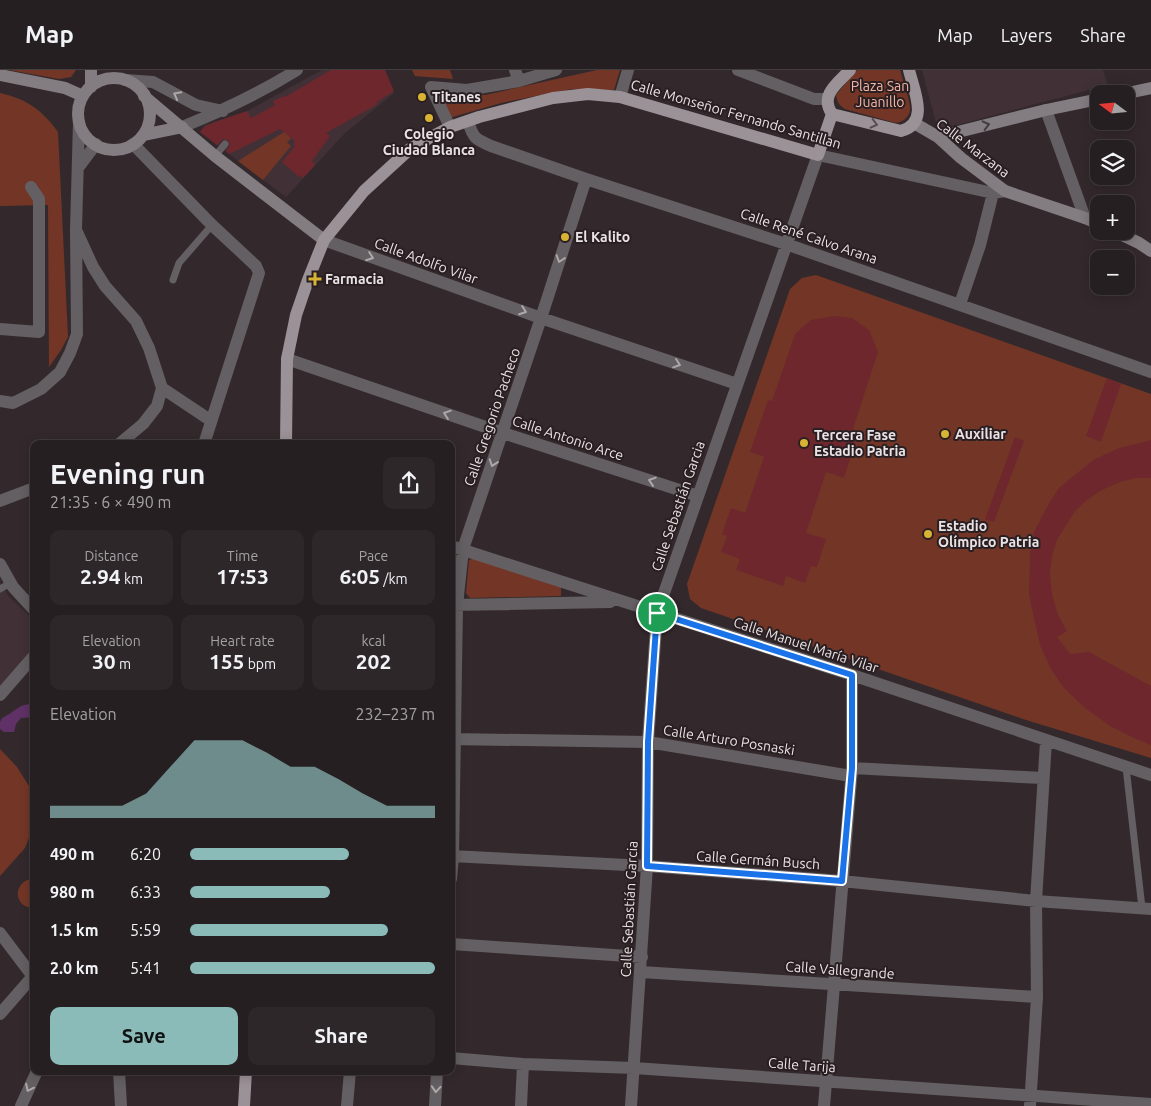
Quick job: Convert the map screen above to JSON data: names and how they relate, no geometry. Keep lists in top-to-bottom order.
{
  "streets": {
    "main road": [
      "Calle Monseñor Fernando Santillan",
      "Calle Marzana",
      "Calle Adolfo Vilar",
      "Calle Sebastián Garcia"
    ],
    "street": [
      "Calle René Calvo Arana",
      "Calle Gregorio Pacheco",
      "Calle Antonio Arce",
      "Calle Manuel María Vilar",
      "Calle Arturo Posnaski",
      "Calle Germán Busch",
      "Calle Vallegrande",
      "Calle Tarija"
    ]
  },
  "crossings": [
    ["Calle Monseñor Fernando Santillan", "Calle Marzana"],
    ["Calle Monseñor Fernando Santillan", "Calle René Calvo Arana"],
    ["Calle Monseñor Fernando Santillan", "Calle Adolfo Vilar"],
    ["Calle Monseñor Fernando Santillan", "Calle Antonio Arce"],
    ["Calle Monseñor Fernando Santillan", "Calle Sebastián Garcia"],
    ["Calle René Calvo Arana", "Calle Gregorio Pacheco"],
    ["Calle René Calvo Arana", "Calle Sebastián Garcia"],
    ["Calle Adolfo Vilar", "Calle Gregorio Pacheco"],
    ["Calle Adolfo Vilar", "Calle Sebastián Garcia"],
    ["Calle Gregorio Pacheco", "Calle Antonio Arce"],
    ["Calle Gregorio Pacheco", "Calle Manuel María Vilar"],
    ["Calle Antonio Arce", "Calle Sebastián Garcia"],
    ["Calle Sebastián Garcia", "Calle Manuel María Vilar"],
    ["Calle Sebastián Garcia", "Calle Arturo Posnaski"],
    ["Calle Sebastián Garcia", "Calle Germán Busch"],
    ["Calle Sebastián Garcia", "Calle Vallegrande"],
    ["Calle Sebastián Garcia", "Calle Tarija"]
  ],
  "one_way": ["Calle Adolfo Vilar", "Calle Gregorio Pacheco", "Calle Antonio Arce"],
  "parks": ["Plaza San Juanillo"],
  "places": {
    "other": [
      "Titanes",
      "Colegio Ciudad Blanca",
      "El Kalito",
      "Auxiliar",
      "Tercera Fase Estadio Patria",
      "Estadio Olímpico Patria"
    ],
    "health": ["Farmacia"]
  },
  "north": "left",
  "page": {
    "header": "Map",
    "nav": ["Map", "Layers", "Share"],
    "map_buttons": ["+", "−"],
    "heading": ["Evening run", "21:35 · 6 × 490 m"],
    "stats": [
      ["Distance", "2.94 km"],
      ["Time", "17:53"],
      ["Pace", "6:05 /km"],
      ["Elevation", "30 m"],
      ["Heart rate", "155 bpm"],
      ["kcal", "202"]
    ],
    "chart": ["Elevation", "232–237 m"],
    "list": [
      {
        "name": "490 m",
        "note": "6:20"
      },
      {
        "name": "980 m",
        "note": "6:33"
      },
      {
        "name": "1.5 km",
        "note": "5:59"
      },
      {
        "name": "2.0 km",
        "note": "5:41"
      }
    ],
    "buttons": ["Save", "Share"]
  }
}
